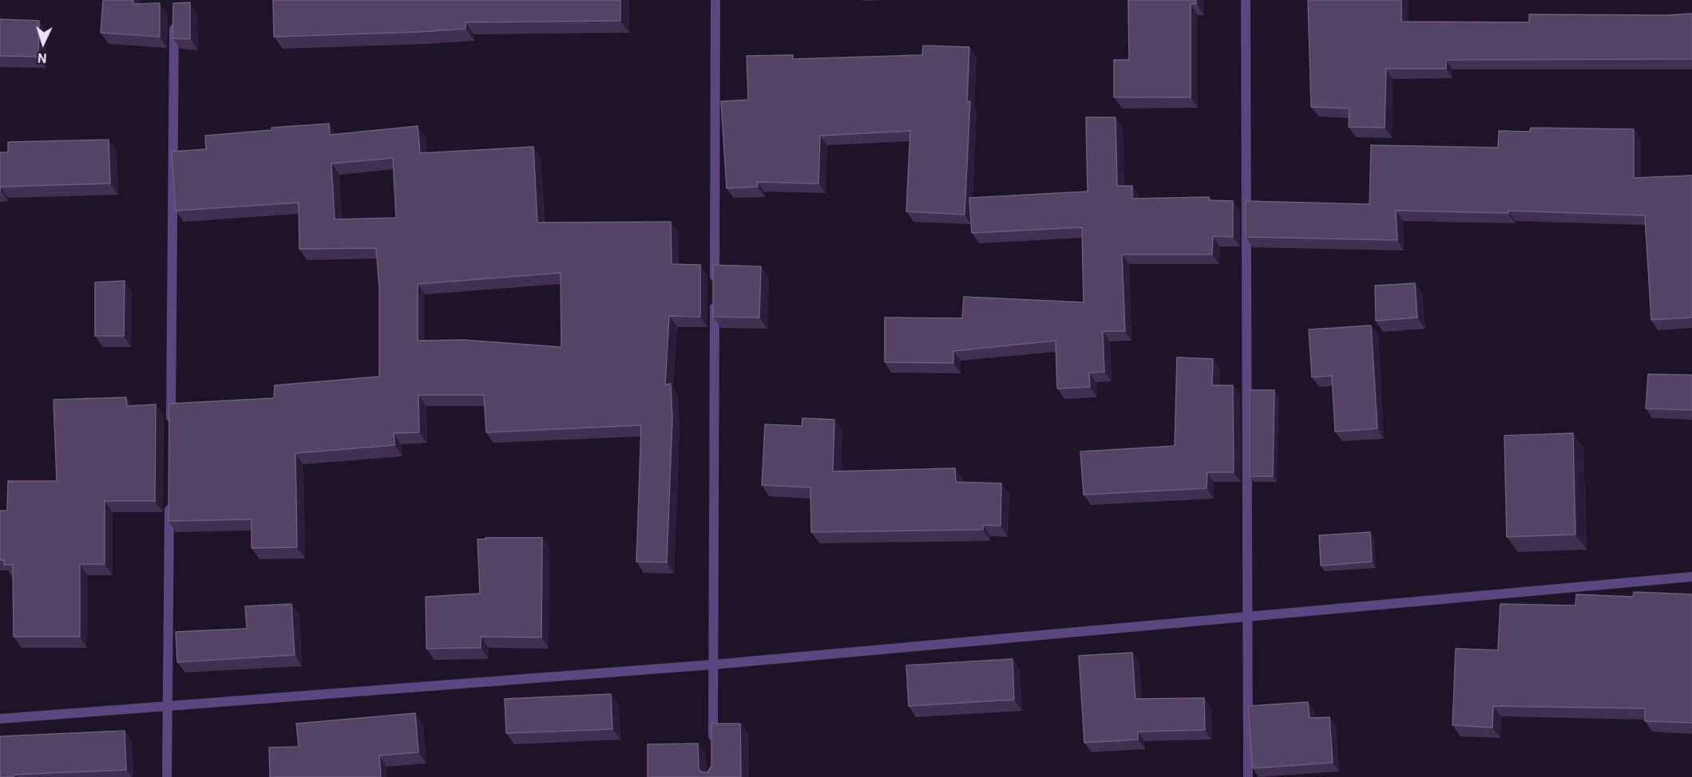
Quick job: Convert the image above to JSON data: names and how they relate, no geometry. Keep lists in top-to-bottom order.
{
  "north": "bottom"
}
